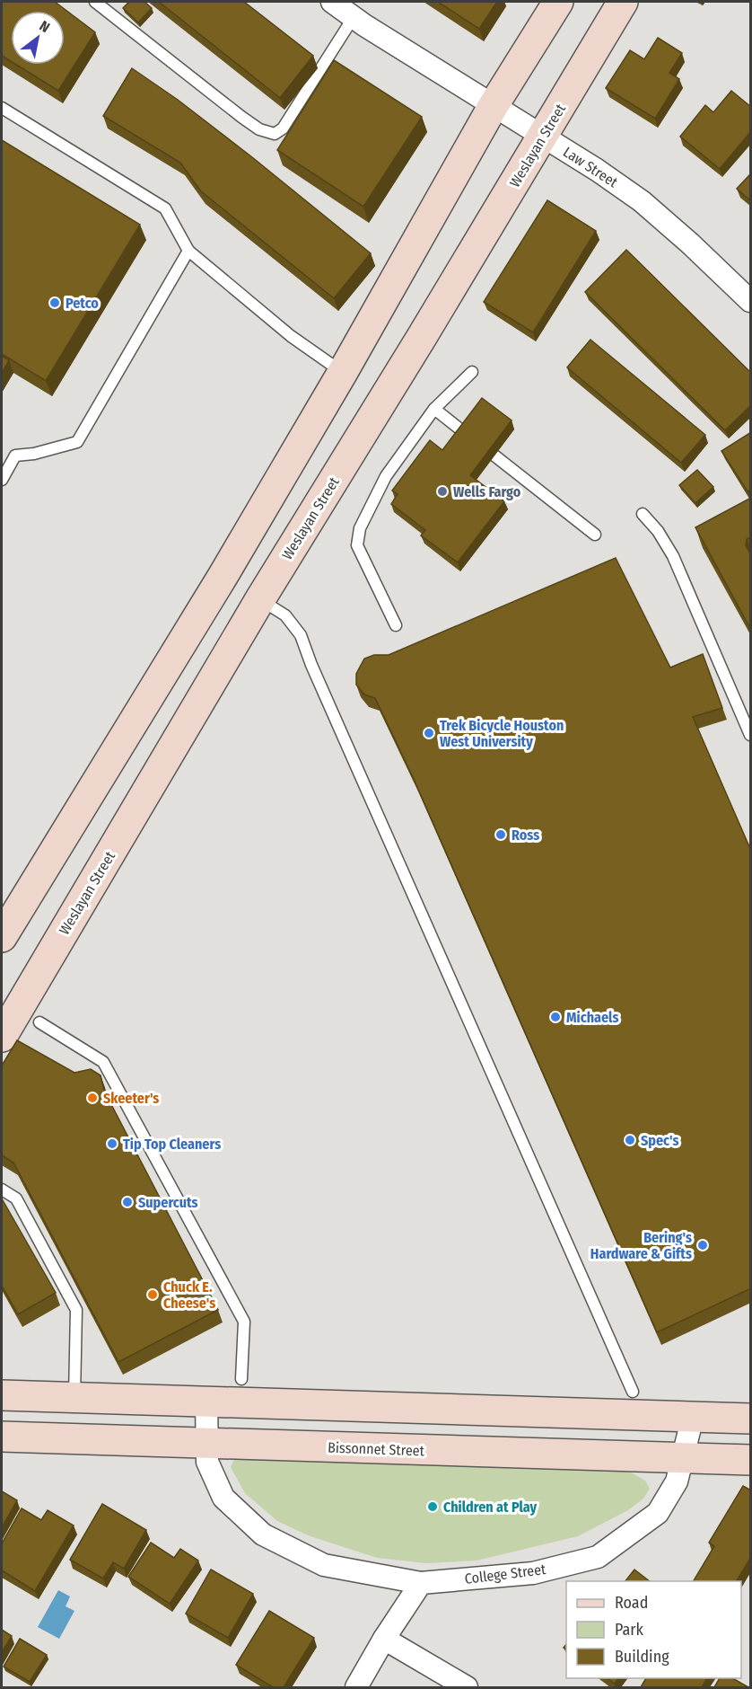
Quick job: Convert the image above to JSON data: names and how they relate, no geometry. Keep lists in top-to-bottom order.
{
  "streets": {
    "main road": ["Weslayan Street", "Bissonnet Street"],
    "street": ["Law Street", "College Street"]
  },
  "crossings": [
    ["Weslayan Street", "Law Street"],
    ["Bissonnet Street", "College Street"]
  ],
  "places": [
    "Petco",
    "Wells Fargo",
    "Trek Bicycle Houston West University",
    "Ross",
    "Michaels",
    "Skeeter's",
    "Spec's",
    "Tip Top Cleaners",
    "Supercuts",
    "Bering's Hardware & Gifts",
    "Chuck E. Cheese's",
    "Children at Play"
  ],
  "legend": ["Road", "Park", "Building"],
  "north": "top right"
}
